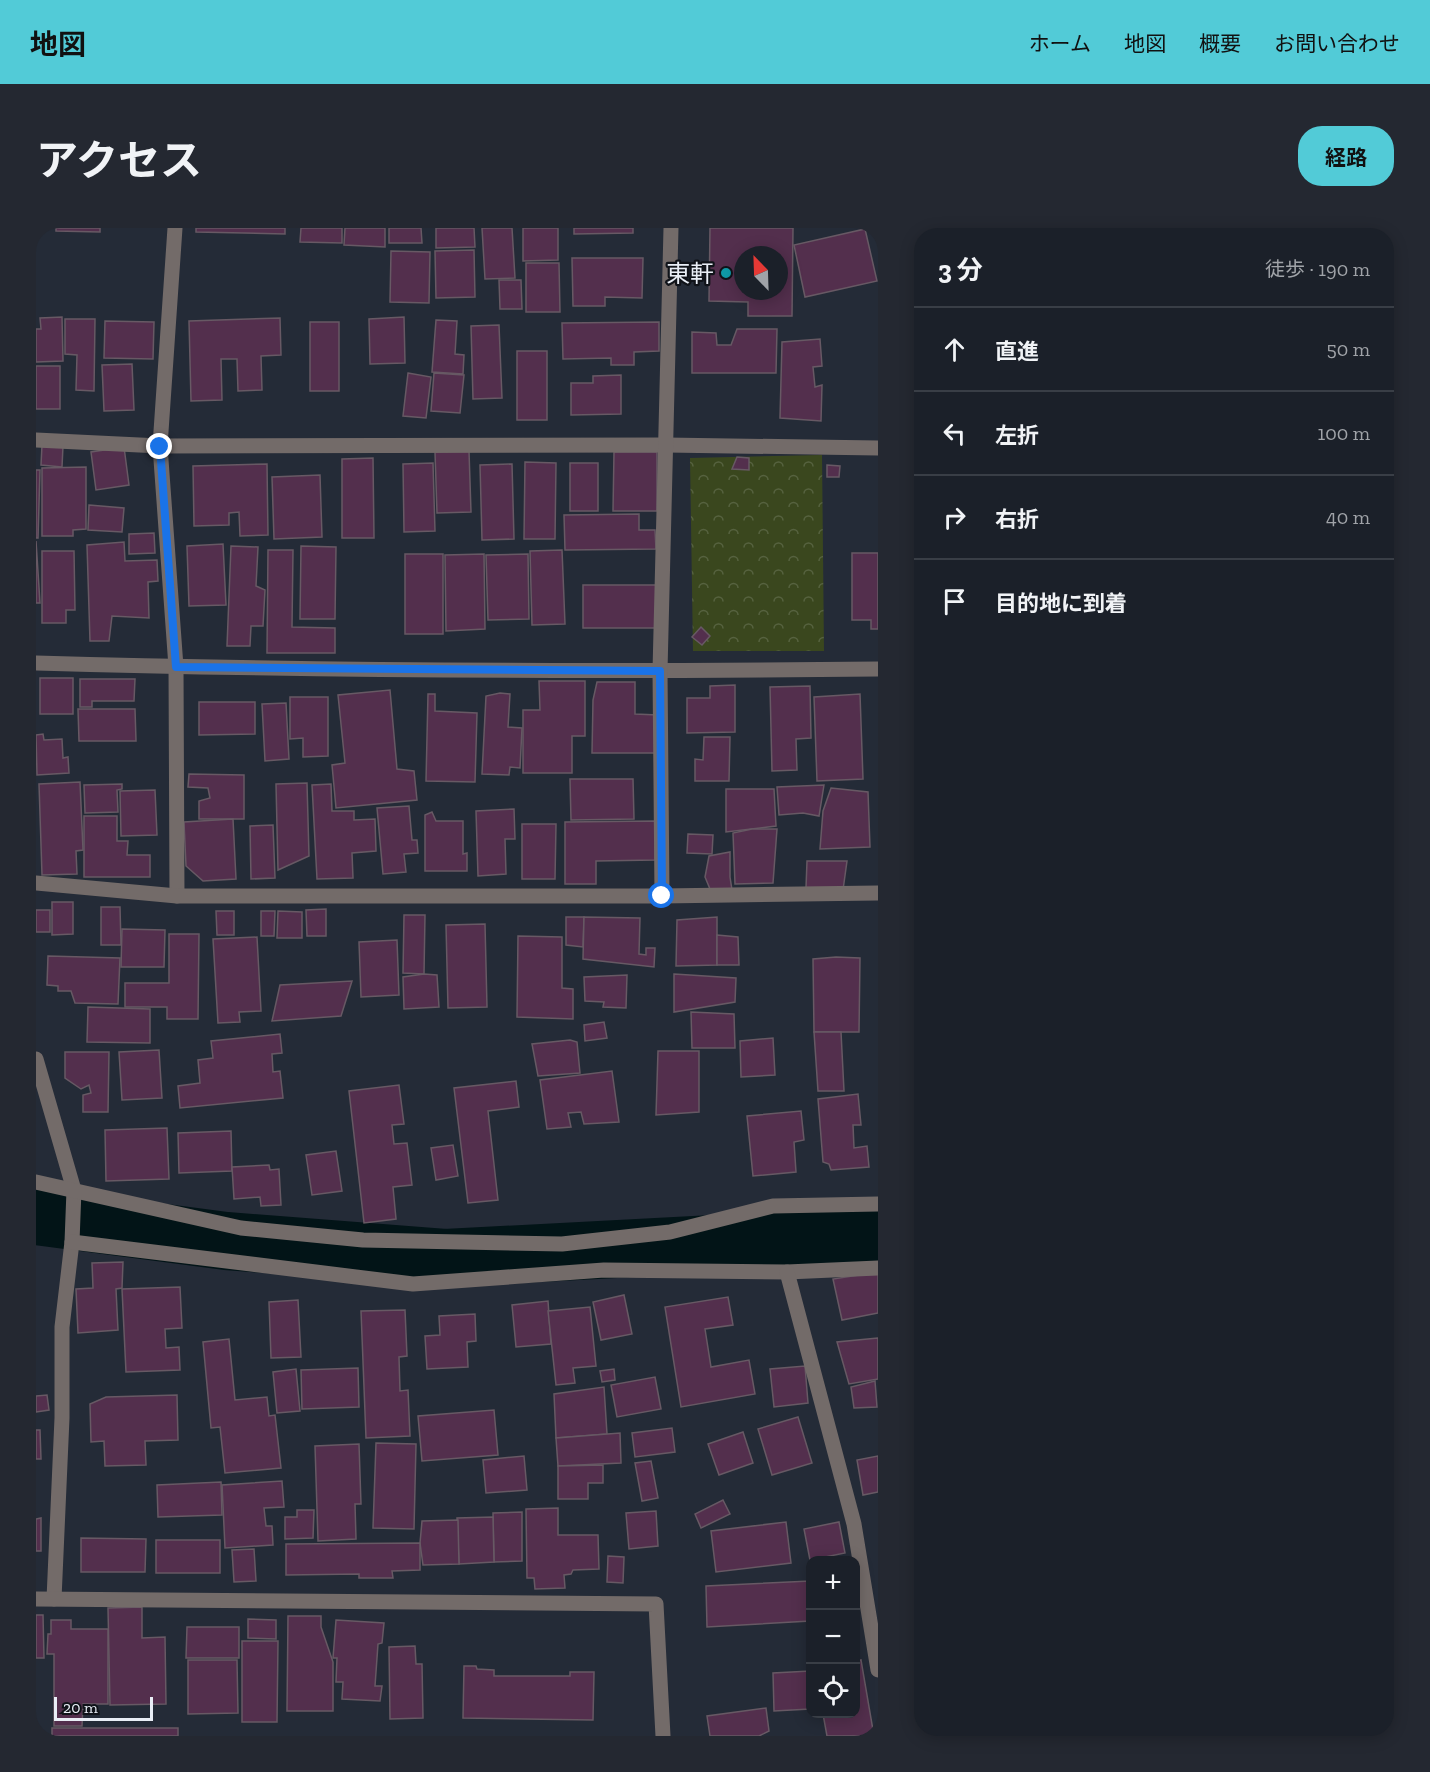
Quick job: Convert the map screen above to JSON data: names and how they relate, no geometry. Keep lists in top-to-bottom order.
{
  "places": ["東軒"],
  "scale_bar": "20 m",
  "north": "top left",
  "page": {
    "header": "地図",
    "nav": [
      "ホーム",
      "地図",
      "概要",
      "お問い合わせ"
    ],
    "title": "アクセス",
    "buttons": "経路",
    "heading": ["3 分", "徒歩 · 190 m"],
    "list": [
      ["直進", "50 m"],
      ["左折", "100 m"],
      ["右折", "40 m"],
      "目的地に到着"
    ],
    "map_buttons": ["+", "−"],
    "scale": "20 m"
  }
}
